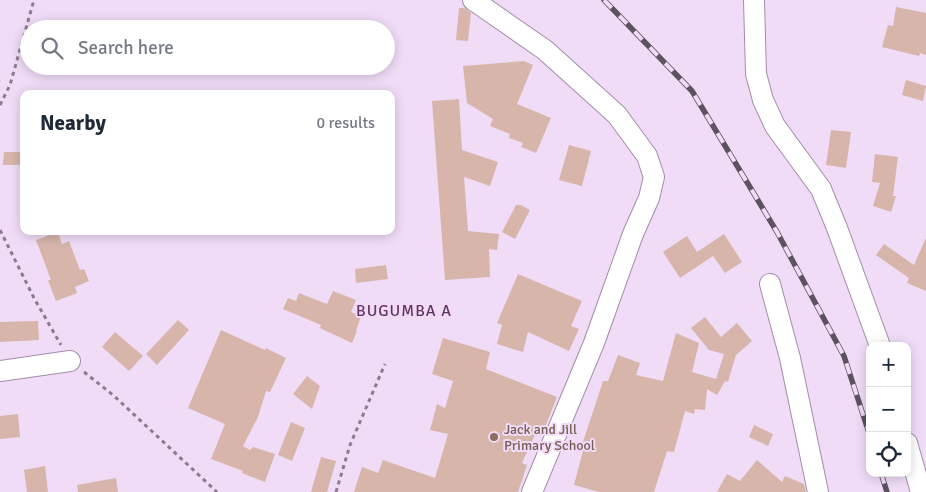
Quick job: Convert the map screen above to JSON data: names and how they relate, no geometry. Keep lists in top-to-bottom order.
{
  "districts": ["BUGUMBA A"],
  "places": ["Jack and Jill Primary School"],
  "page": {
    "search": "Search here",
    "heading": ["Nearby", "0 results"],
    "map_buttons": ["+", "−"]
  }
}
